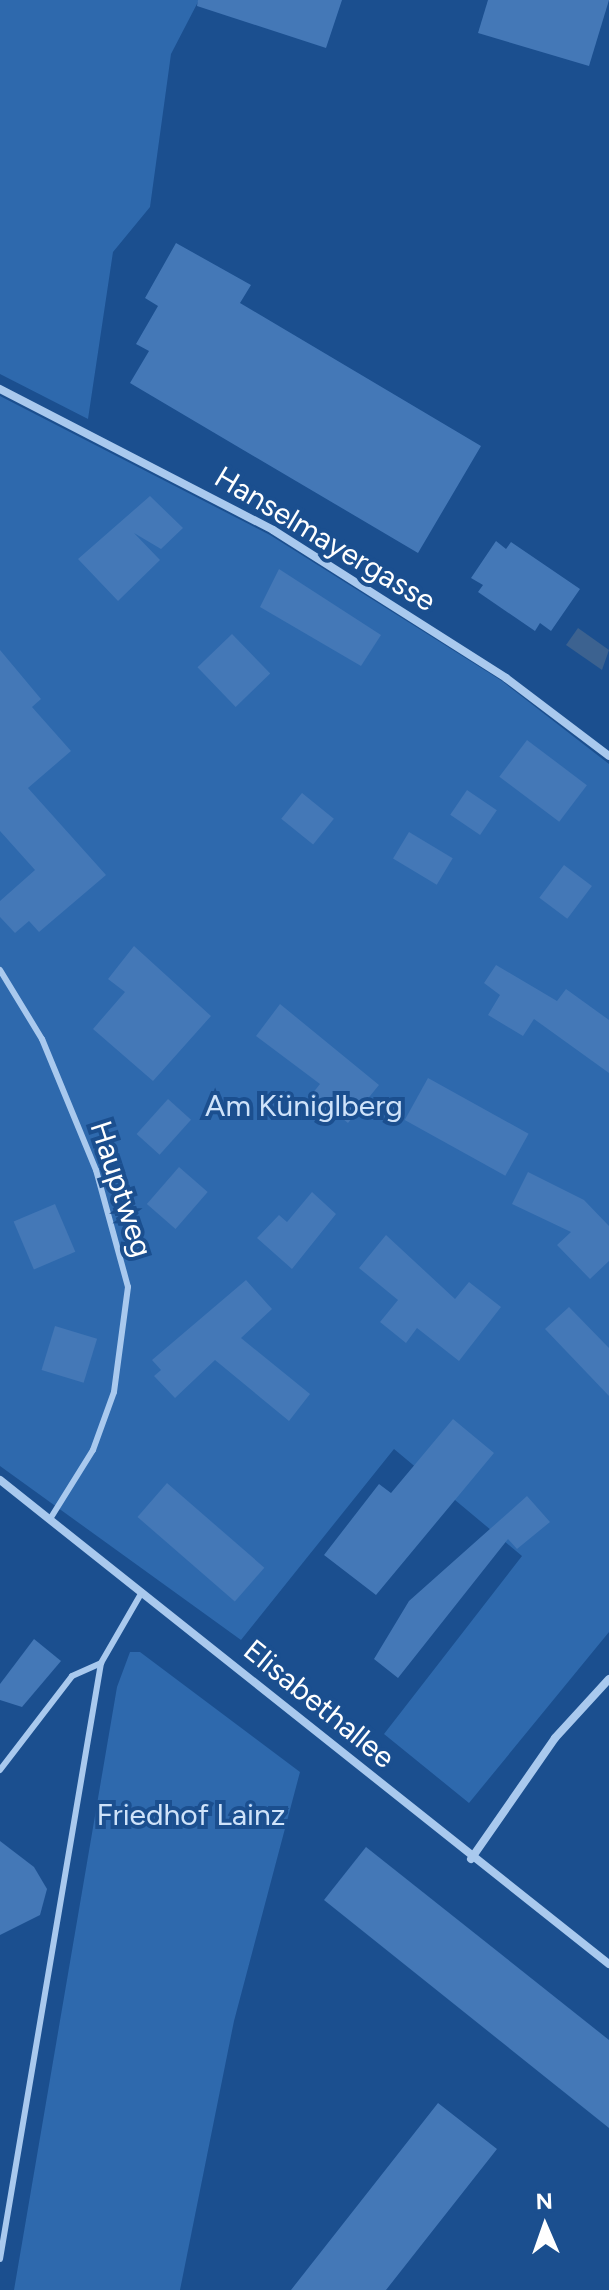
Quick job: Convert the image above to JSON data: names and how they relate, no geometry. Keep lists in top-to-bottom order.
{
  "streets": {
    "street": ["Hanselmayergasse", "Elisabethallee"],
    "lane": ["Hauptweg"]
  },
  "crossings": [
    ["Hauptweg", "Elisabethallee"]
  ],
  "parks": ["Am Küniglberg", "Friedhof Lainz"],
  "north": "top"
}
